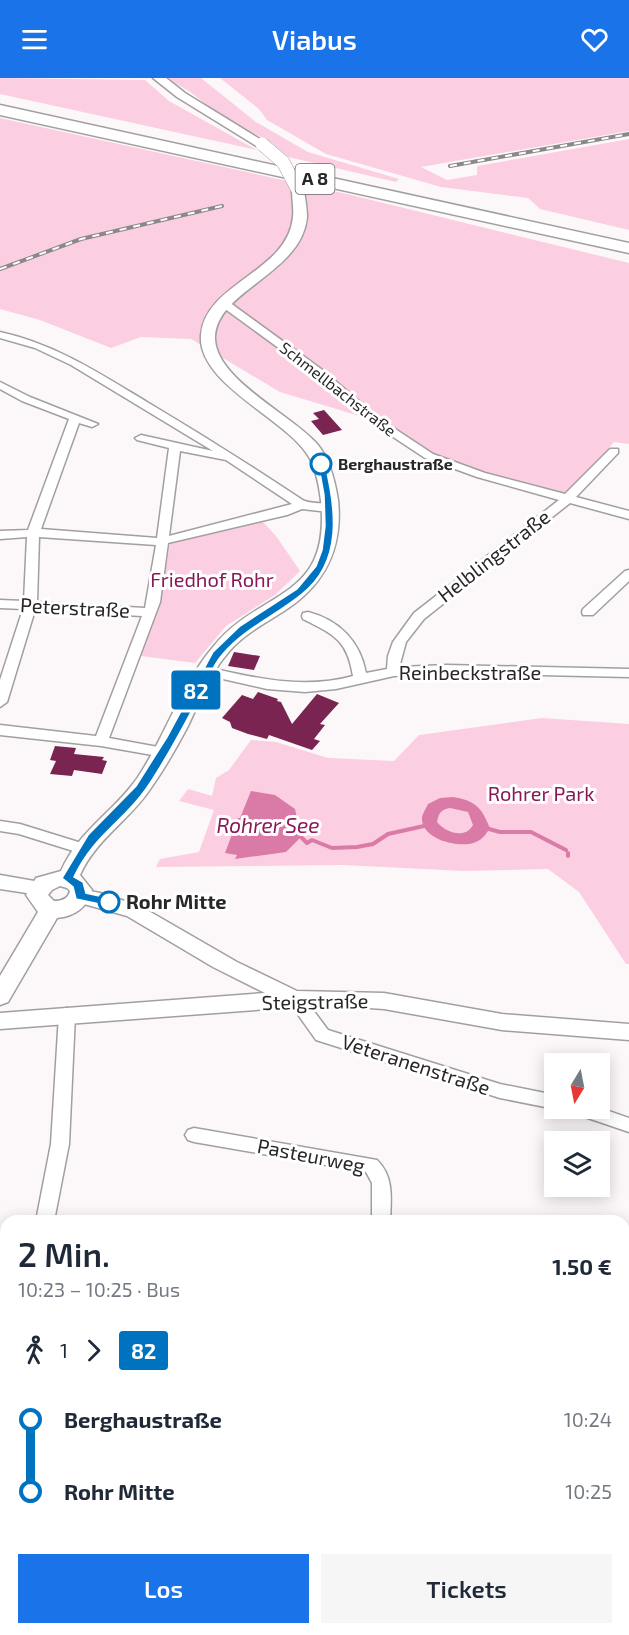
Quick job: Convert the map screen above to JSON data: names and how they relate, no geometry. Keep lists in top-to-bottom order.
{
  "streets": {
    "highway": ["A 8"],
    "street": [
      "Schmellbachstraße",
      "Helblingstraße",
      "Peterstraße",
      "Reinbeckstraße",
      "Steigstraße",
      "Veteranenstraße",
      "Pasteurweg"
    ]
  },
  "crossings": [
    ["Schmellbachstraße", "Helblingstraße"],
    ["Helblingstraße", "Reinbeckstraße"],
    ["Steigstraße", "Veteranenstraße"]
  ],
  "water": ["Rohrer See"],
  "parks": ["Friedhof Rohr", "Rohrer Park"],
  "places": ["Berghaustraße", "Rohr Mitte"],
  "lines": ["bus line 82"],
  "north": "bottom",
  "page": {
    "header": "Viabus",
    "on_map": "82",
    "heading": ["2 Min.", "10:23 – 10:25 · Bus", "1.50 €"],
    "legs": ["1", "82"],
    "list": [
      {
        "name": "Berghaustraße",
        "value": "10:24"
      },
      {
        "name": "Rohr Mitte",
        "value": "10:25"
      }
    ],
    "buttons": ["Los", "Tickets"]
  }
}
